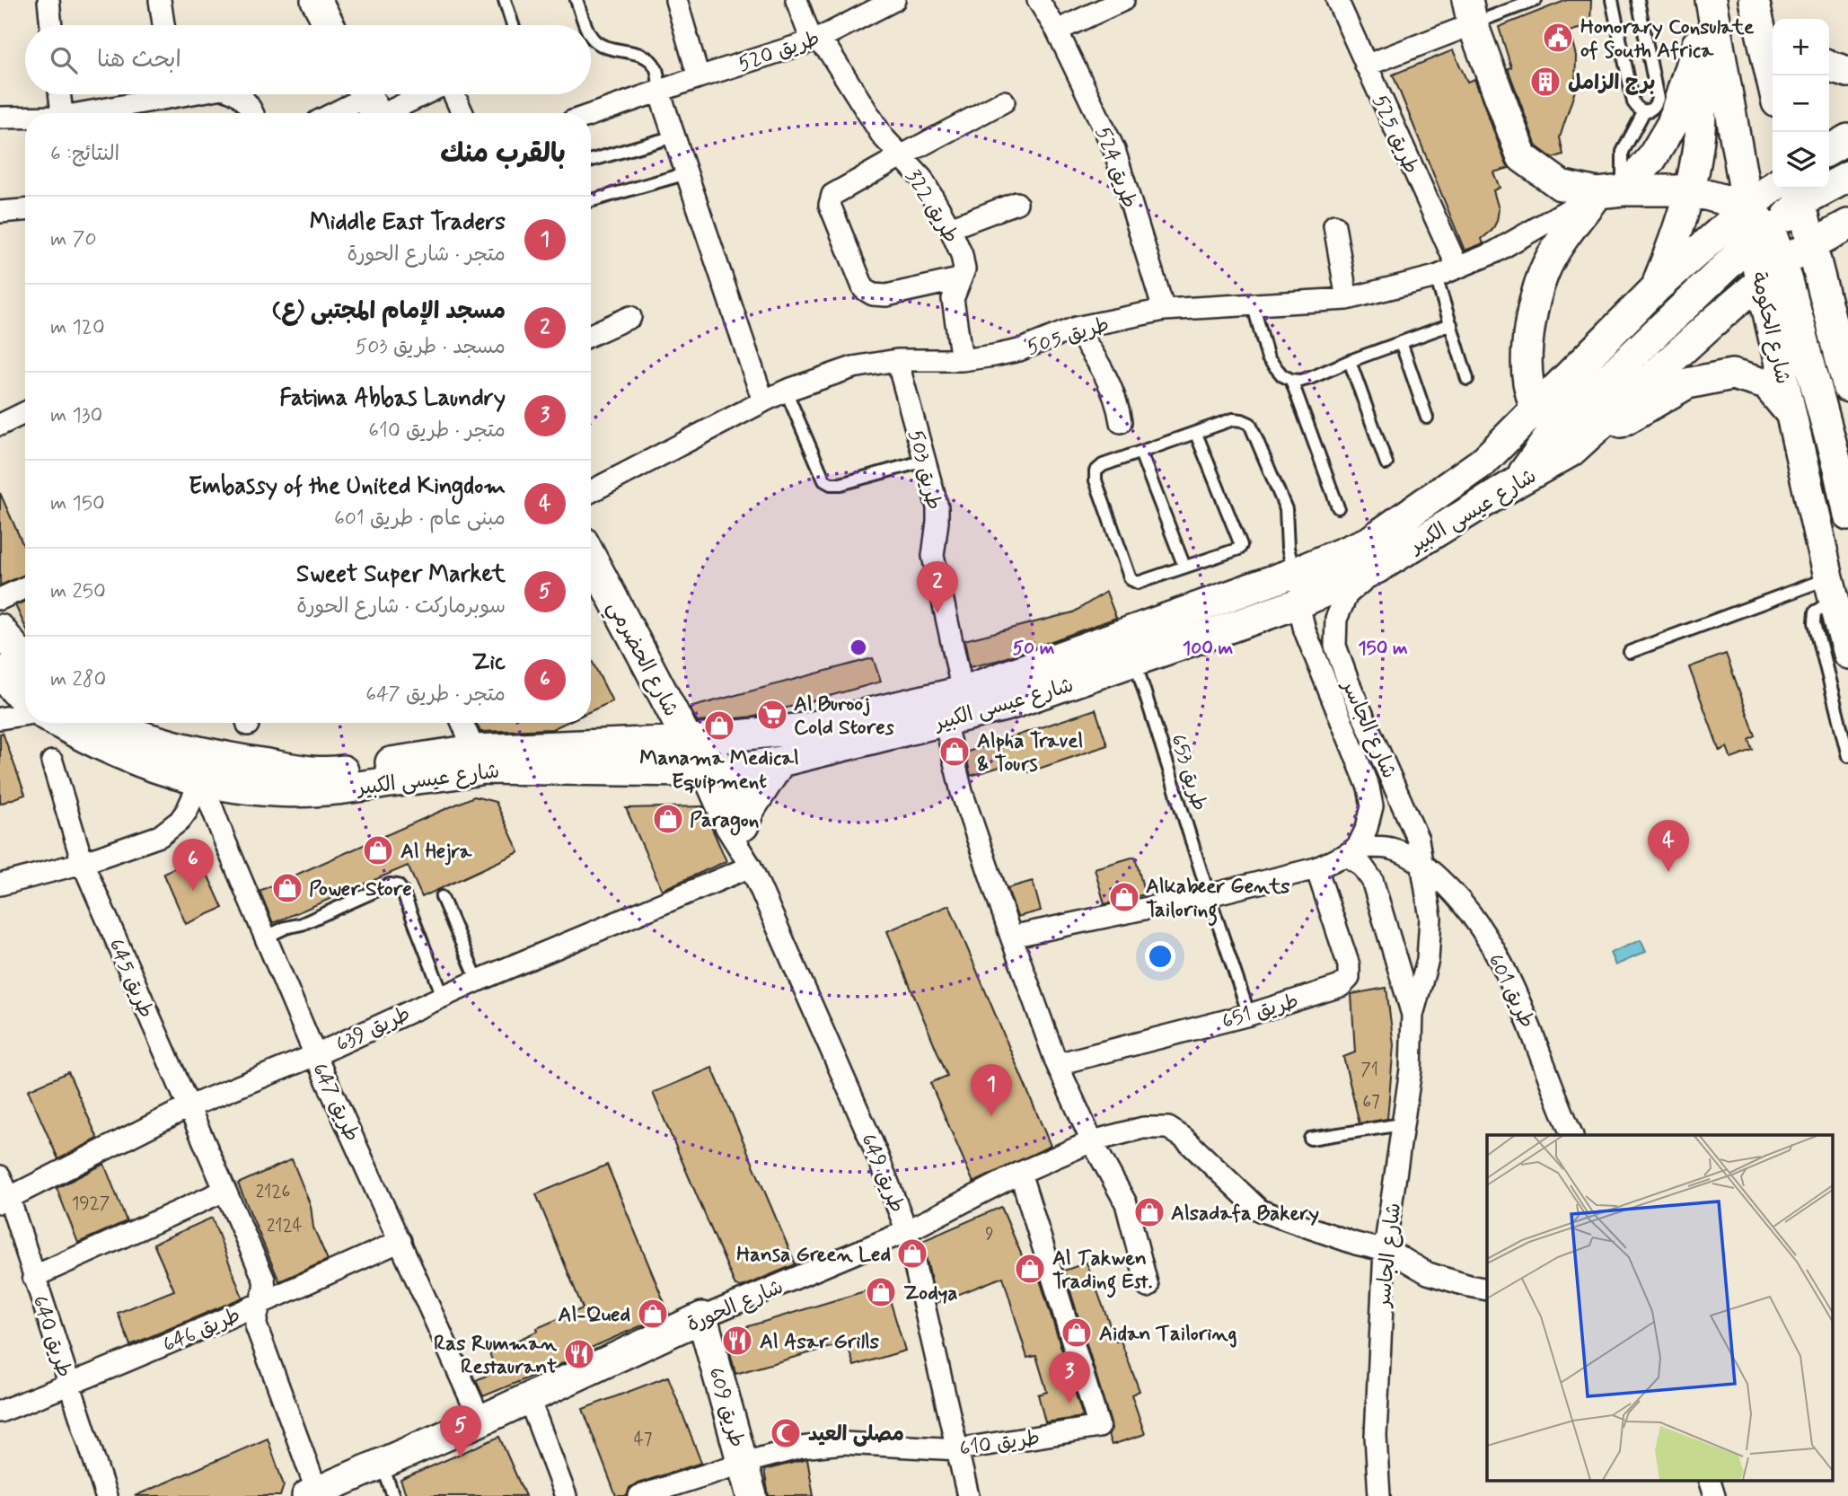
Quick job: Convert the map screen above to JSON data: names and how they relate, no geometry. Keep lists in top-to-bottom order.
{
  "streets": {
    "main road": [
      "شارع الحكومة",
      "شارع عيسى الكبير",
      "شارع الحضرمي",
      "شارع الحورة",
      "طريق 609"
    ],
    "street": [
      "طريق 520",
      "طريق 525",
      "طريق 524",
      "طريق 322",
      "طريق 505",
      "طريق 503",
      "شارع الجاسر",
      "طريق 645",
      "طريق 601",
      "طريق 651",
      "طريق 639",
      "طريق 647",
      "طريق 649",
      "طريق 646",
      "طريق 640",
      "طريق 610"
    ],
    "lane": ["طريق 653"]
  },
  "crossings": [
    ["طريق 520", "طريق 322"],
    ["طريق 525", "طريق 505"],
    ["طريق 524", "طريق 505"],
    ["طريق 322", "طريق 505"],
    ["شارع الحكومة", "شارع عيسى الكبير"],
    ["طريق 505", "طريق 503"],
    ["طريق 503", "شارع عيسى الكبير"],
    ["شارع عيسى الكبير", "شارع الحضرمي"],
    ["شارع عيسى الكبير", "شارع الجاسر"],
    ["شارع عيسى الكبير", "طريق 653"],
    ["شارع عيسى الكبير", "طريق 647"],
    ["شارع عيسى الكبير", "طريق 649"],
    ["شارع الحضرمي", "طريق 649"],
    ["شارع الجاسر", "طريق 601"],
    ["طريق 653", "طريق 651"],
    ["طريق 645", "طريق 639"],
    ["طريق 645", "شارع الحورة"],
    ["طريق 645", "طريق 646"],
    ["طريق 639", "طريق 647"],
    ["طريق 639", "طريق 649"],
    ["طريق 639", "طريق 640"],
    ["طريق 647", "شارع الحورة"],
    ["طريق 647", "طريق 646"],
    ["طريق 649", "شارع الحورة"],
    ["طريق 649", "طريق 610"],
    ["شارع الحورة", "طريق 609"],
    ["شارع الحورة", "طريق 610"],
    ["طريق 646", "طريق 640"],
    ["طريق 609", "طريق 610"]
  ],
  "places": {
    "public building": ["Honorary Consulate of South Africa"],
    "building": ["برج الزامل"],
    "supermarket": ["Al Burooj Cold Stores"],
    "shop": [
      "Manama Medical Equipment",
      "Alpha Travel & Tours",
      "Paragon",
      "Al Hejra",
      "Power Store",
      "Alkabeer Gents Tailoring",
      "Alsadafa Bakery",
      "Hansa Green Led",
      "Al Takwen Trading Est.",
      "Zodya",
      "Al-Qued",
      "Aidan Tailoring"
    ],
    "restaurant": ["Al Asar Grills", "Ras Rumman Restaurant"],
    "mosque": ["مصلى العيد"]
  },
  "house_numbers": [
    "71",
    "67",
    "2126",
    "1927",
    "2124",
    "9",
    "47"
  ],
  "page": {
    "map_buttons": ["+", "−"],
    "search": "ابحث هنا",
    "heading": ["بالقرب منك", "النتائج: 6"],
    "list": [
      {
        "mark": "1",
        "name": "Middle East Traders",
        "note": "متجر · شارع الحورة",
        "value": "70 m"
      },
      {
        "mark": "2",
        "name": "مسجد الإمام المجتبى (ع)",
        "note": "مسجد · طريق 503",
        "value": "120 m"
      },
      {
        "mark": "3",
        "name": "Fatima Abbas Laundry",
        "note": "متجر · طريق 610",
        "value": "130 m"
      },
      {
        "mark": "4",
        "name": "Embassy of the United Kingdom",
        "note": "مبنى عام · طريق 601",
        "value": "150 m"
      },
      {
        "mark": "5",
        "name": "Sweet Super Market",
        "note": "سوبرماركت · شارع الحورة",
        "value": "250 m"
      },
      {
        "mark": "6",
        "name": "Zic",
        "note": "متجر · طريق 647",
        "value": "280 m"
      }
    ],
    "pins": [
      "2",
      "4",
      "6",
      "1",
      "3",
      "5"
    ]
  },
  "rings": ["50 m", "100 m", "150 m"]
}
